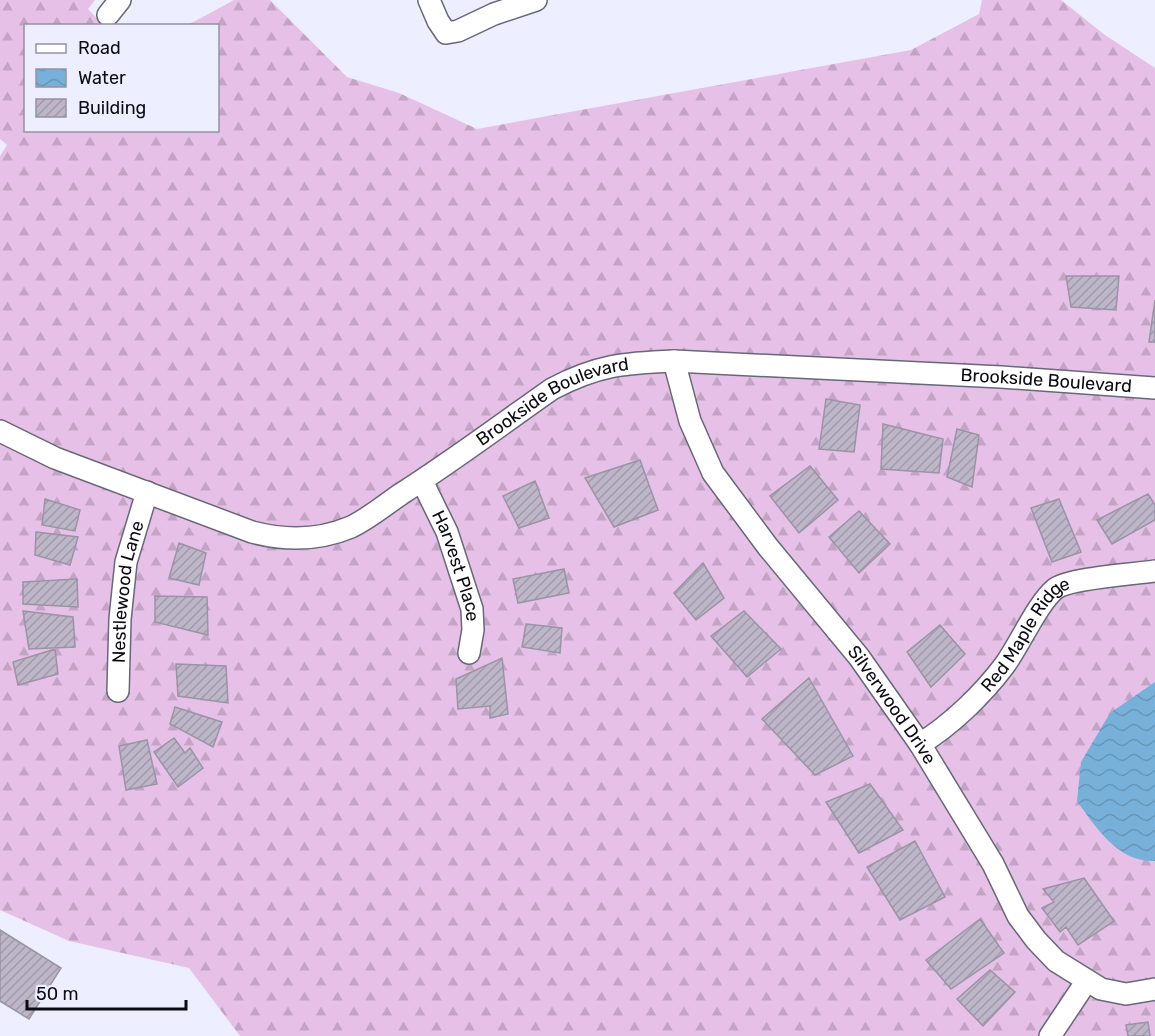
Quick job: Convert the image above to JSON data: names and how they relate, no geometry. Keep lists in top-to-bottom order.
{
  "streets": {
    "street": [
      "Brookside Boulevard",
      "Harvest Place",
      "Nestlewood Lane",
      "Red Maple Ridge",
      "Silverwood Drive"
    ]
  },
  "crossings": [
    ["Brookside Boulevard", "Harvest Place"],
    ["Brookside Boulevard", "Nestlewood Lane"],
    ["Brookside Boulevard", "Silverwood Drive"],
    ["Red Maple Ridge", "Silverwood Drive"]
  ],
  "legend": ["Road", "Water", "Building"],
  "scale_bar": "50 m"
}
